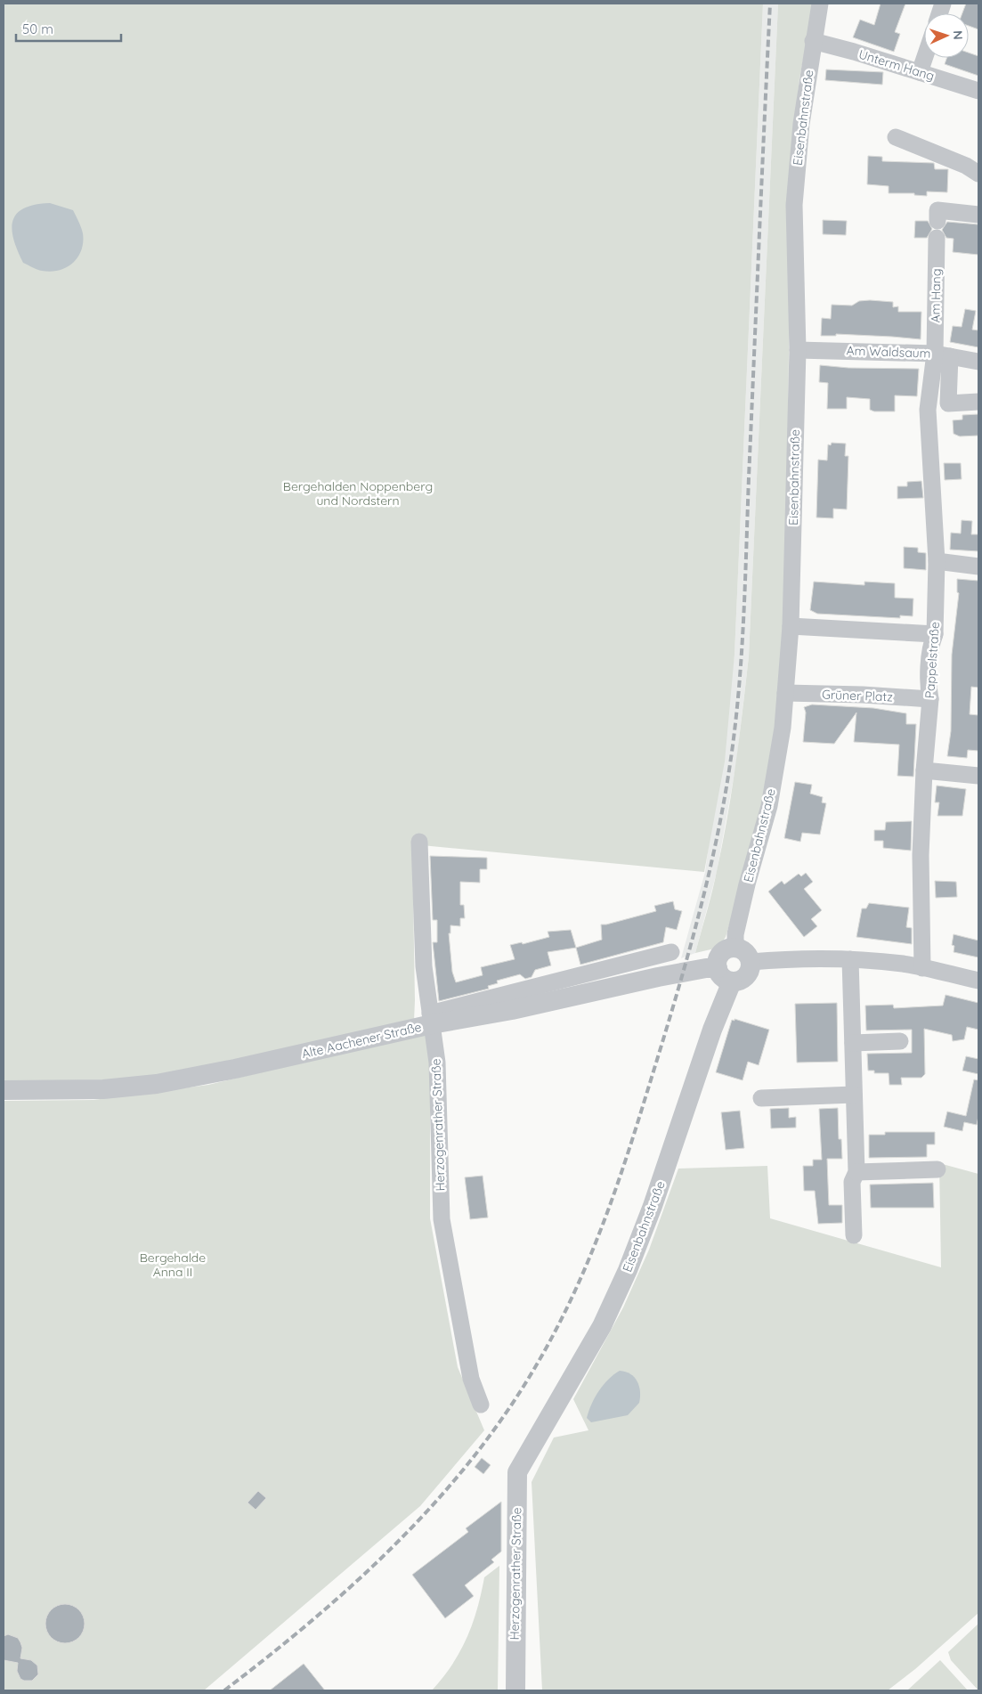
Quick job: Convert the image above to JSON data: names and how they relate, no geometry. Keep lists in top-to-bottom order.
{
  "streets": {
    "street": [
      "Unterm Hang",
      "Eisenbahnstraße",
      "Am Hang",
      "Am Waldsaum",
      "Pappelstraße",
      "Grüner Platz",
      "Alte Aachener Straße",
      "Herzogenrather Straße"
    ]
  },
  "crossings": [
    ["Unterm Hang", "Eisenbahnstraße"],
    ["Eisenbahnstraße", "Am Waldsaum"],
    ["Eisenbahnstraße", "Grüner Platz"],
    ["Eisenbahnstraße", "Alte Aachener Straße"],
    ["Eisenbahnstraße", "Herzogenrather Straße"],
    ["Am Hang", "Am Waldsaum"],
    ["Am Hang", "Pappelstraße"],
    ["Am Waldsaum", "Pappelstraße"],
    ["Pappelstraße", "Grüner Platz"],
    ["Alte Aachener Straße", "Herzogenrather Straße"]
  ],
  "parks": ["Bergehalden Noppenberg und Nordstern", "Bergehalde Anna II"],
  "scale_bar": "50 m",
  "north": "right"
}
